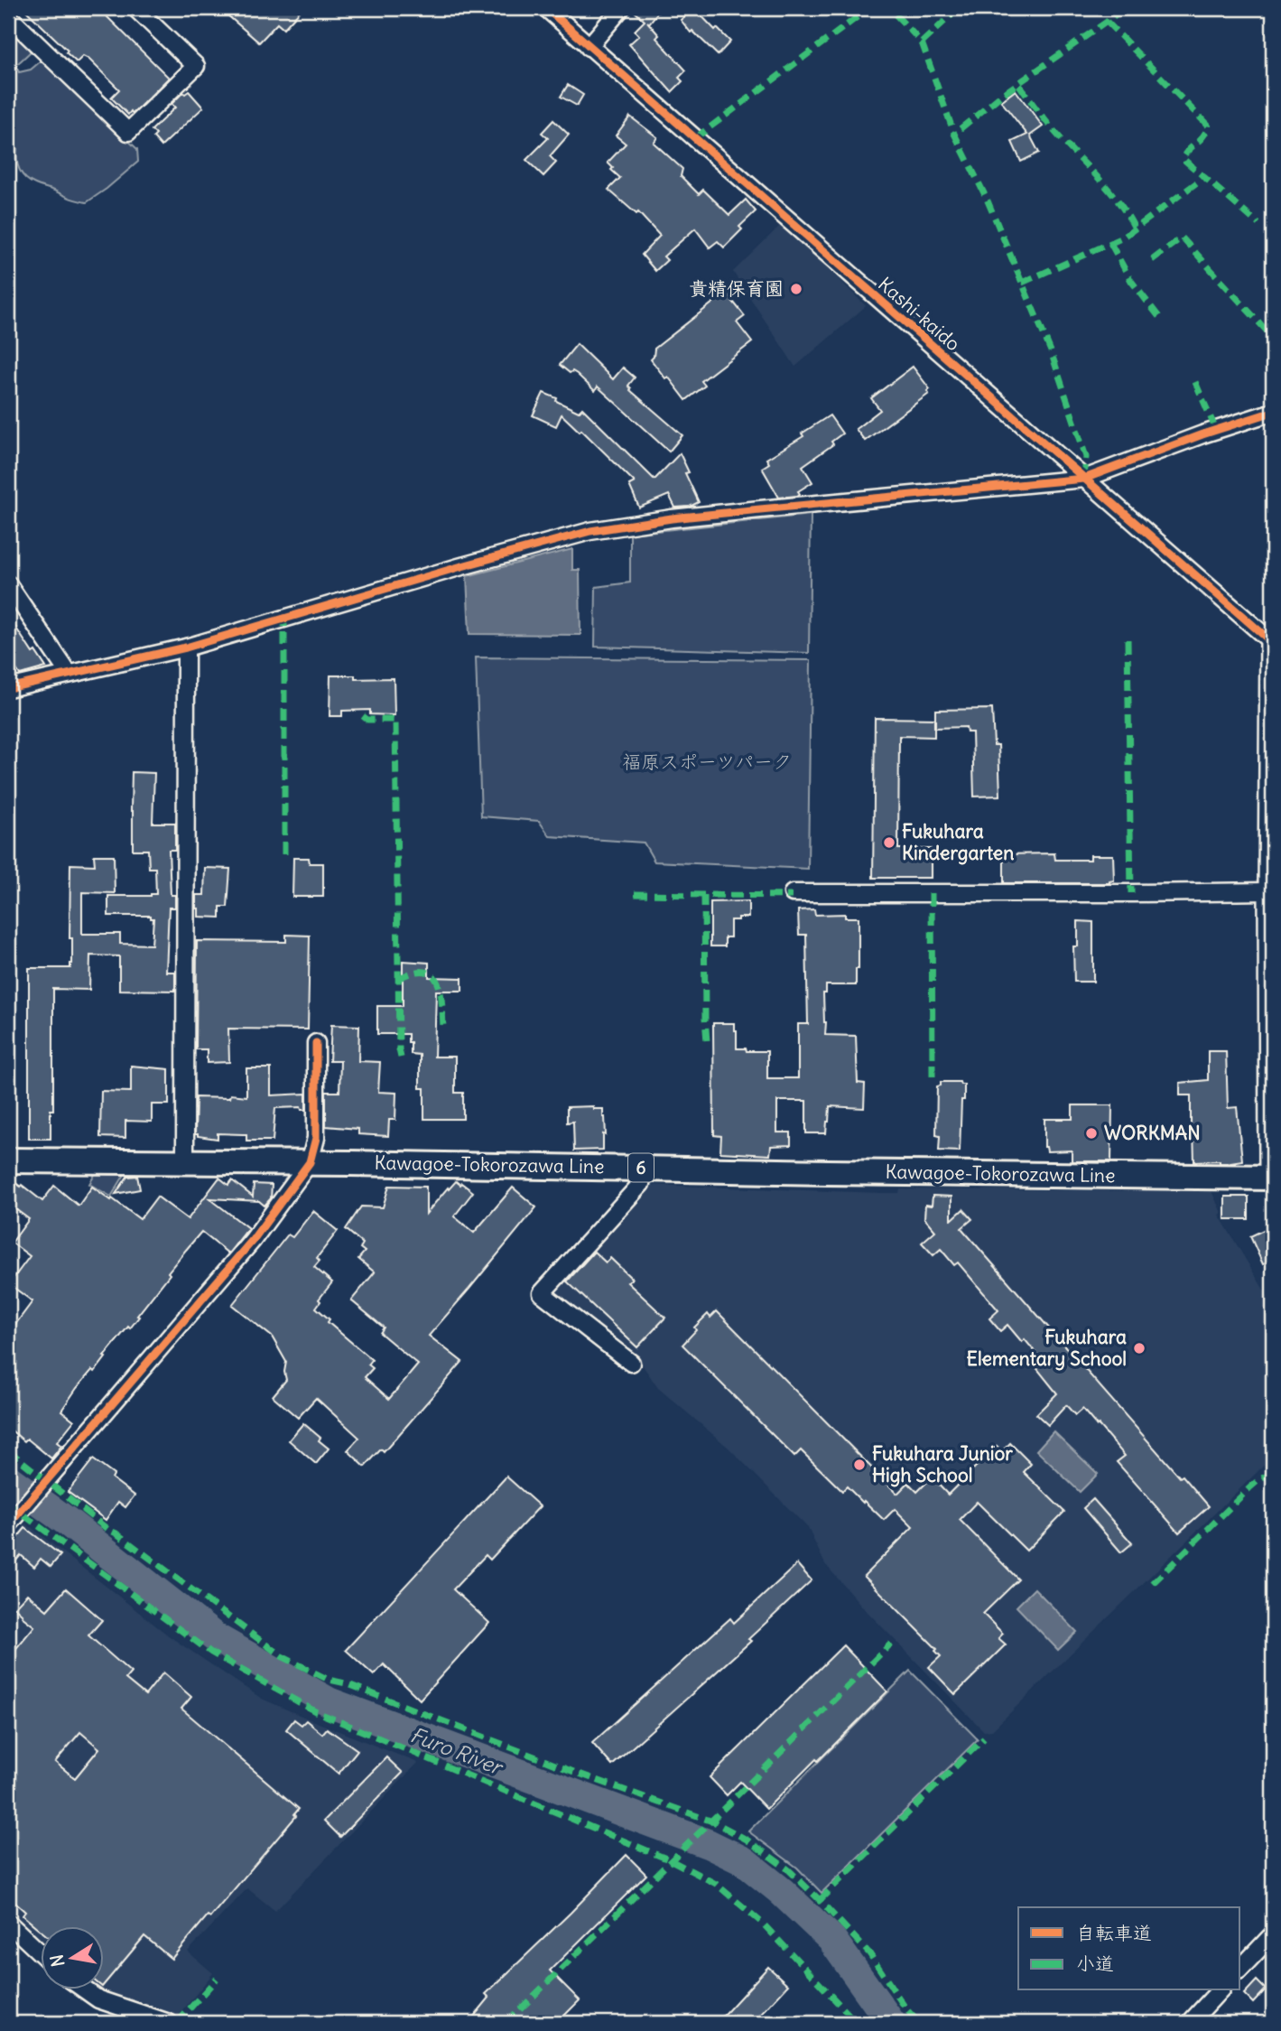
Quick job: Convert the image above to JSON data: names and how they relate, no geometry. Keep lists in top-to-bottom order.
{
  "streets": {
    "main road": ["Kawagoe-Tokorozawa Line", "6"],
    "street": ["Kashi-kaido"]
  },
  "water": ["Furo River"],
  "parks": ["福原スポーツパーク"],
  "places": [
    "貴精保育園",
    "Fukuhara Kindergarten",
    "WORKMAN",
    "Fukuhara Elementary School",
    "Fukuhara Junior High School"
  ],
  "legend": ["自転車道", "小道"],
  "north": "left"
}
